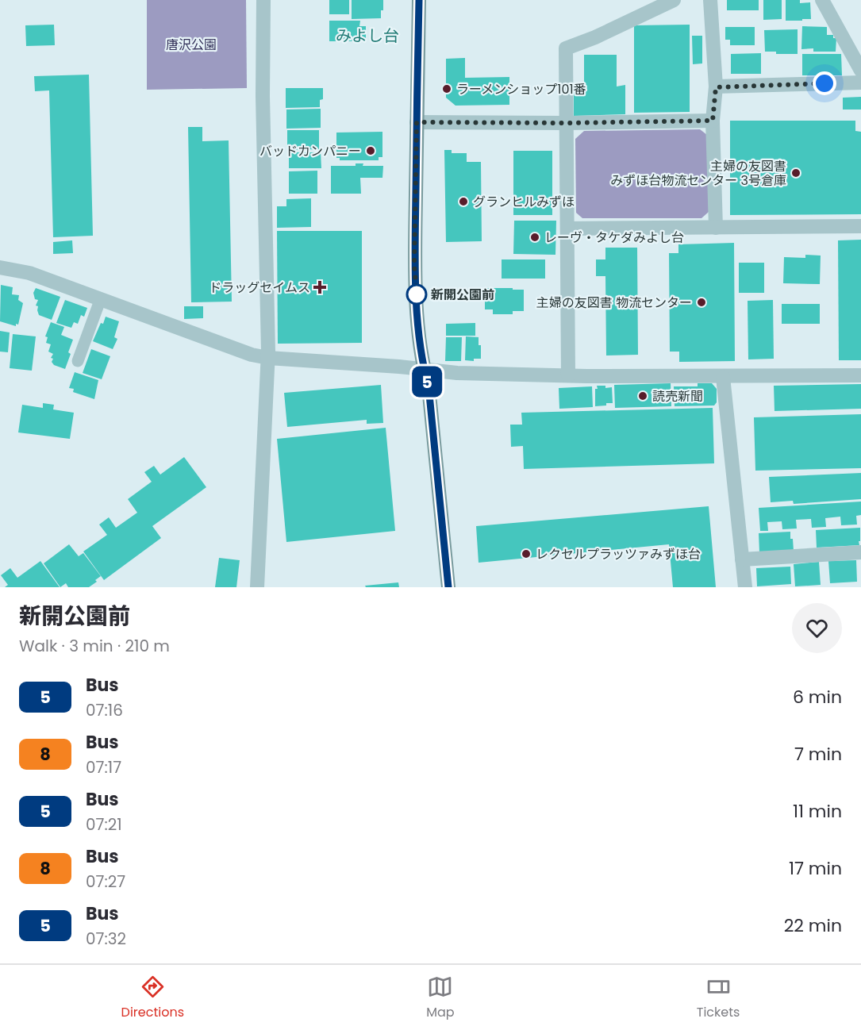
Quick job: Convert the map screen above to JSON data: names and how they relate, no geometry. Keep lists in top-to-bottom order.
{
  "districts": ["みよし台"],
  "parks": ["唐沢公園"],
  "places": {
    "other": [
      "ラーメンショップ101番",
      "バッドカンパニー",
      "主婦の友図書 みずほ台物流センター 3号倉庫",
      "グランヒルみずほ",
      "レーヴ・タケダみよし台",
      "新開公園前",
      "主婦の友図書 物流センター",
      "読売新聞",
      "レクセルプラッツァみずほ台"
    ],
    "health": ["ドラッグセイムス"]
  },
  "lines": ["bus line 5"],
  "page": {
    "on_map": "5",
    "heading": ["新開公園前", "Walk · 3 min · 210 m"],
    "list": [
      {
        "mark": "5",
        "name": "Bus",
        "note": "07:16",
        "value": "6 min"
      },
      {
        "mark": "8",
        "name": "Bus",
        "note": "07:17",
        "value": "7 min"
      },
      {
        "mark": "5",
        "name": "Bus",
        "note": "07:21",
        "value": "11 min"
      },
      {
        "mark": "8",
        "name": "Bus",
        "note": "07:27",
        "value": "17 min"
      },
      {
        "mark": "5",
        "name": "Bus",
        "note": "07:32",
        "value": "22 min"
      }
    ],
    "tabs": ["Directions", "Map", "Tickets"]
  }
}
